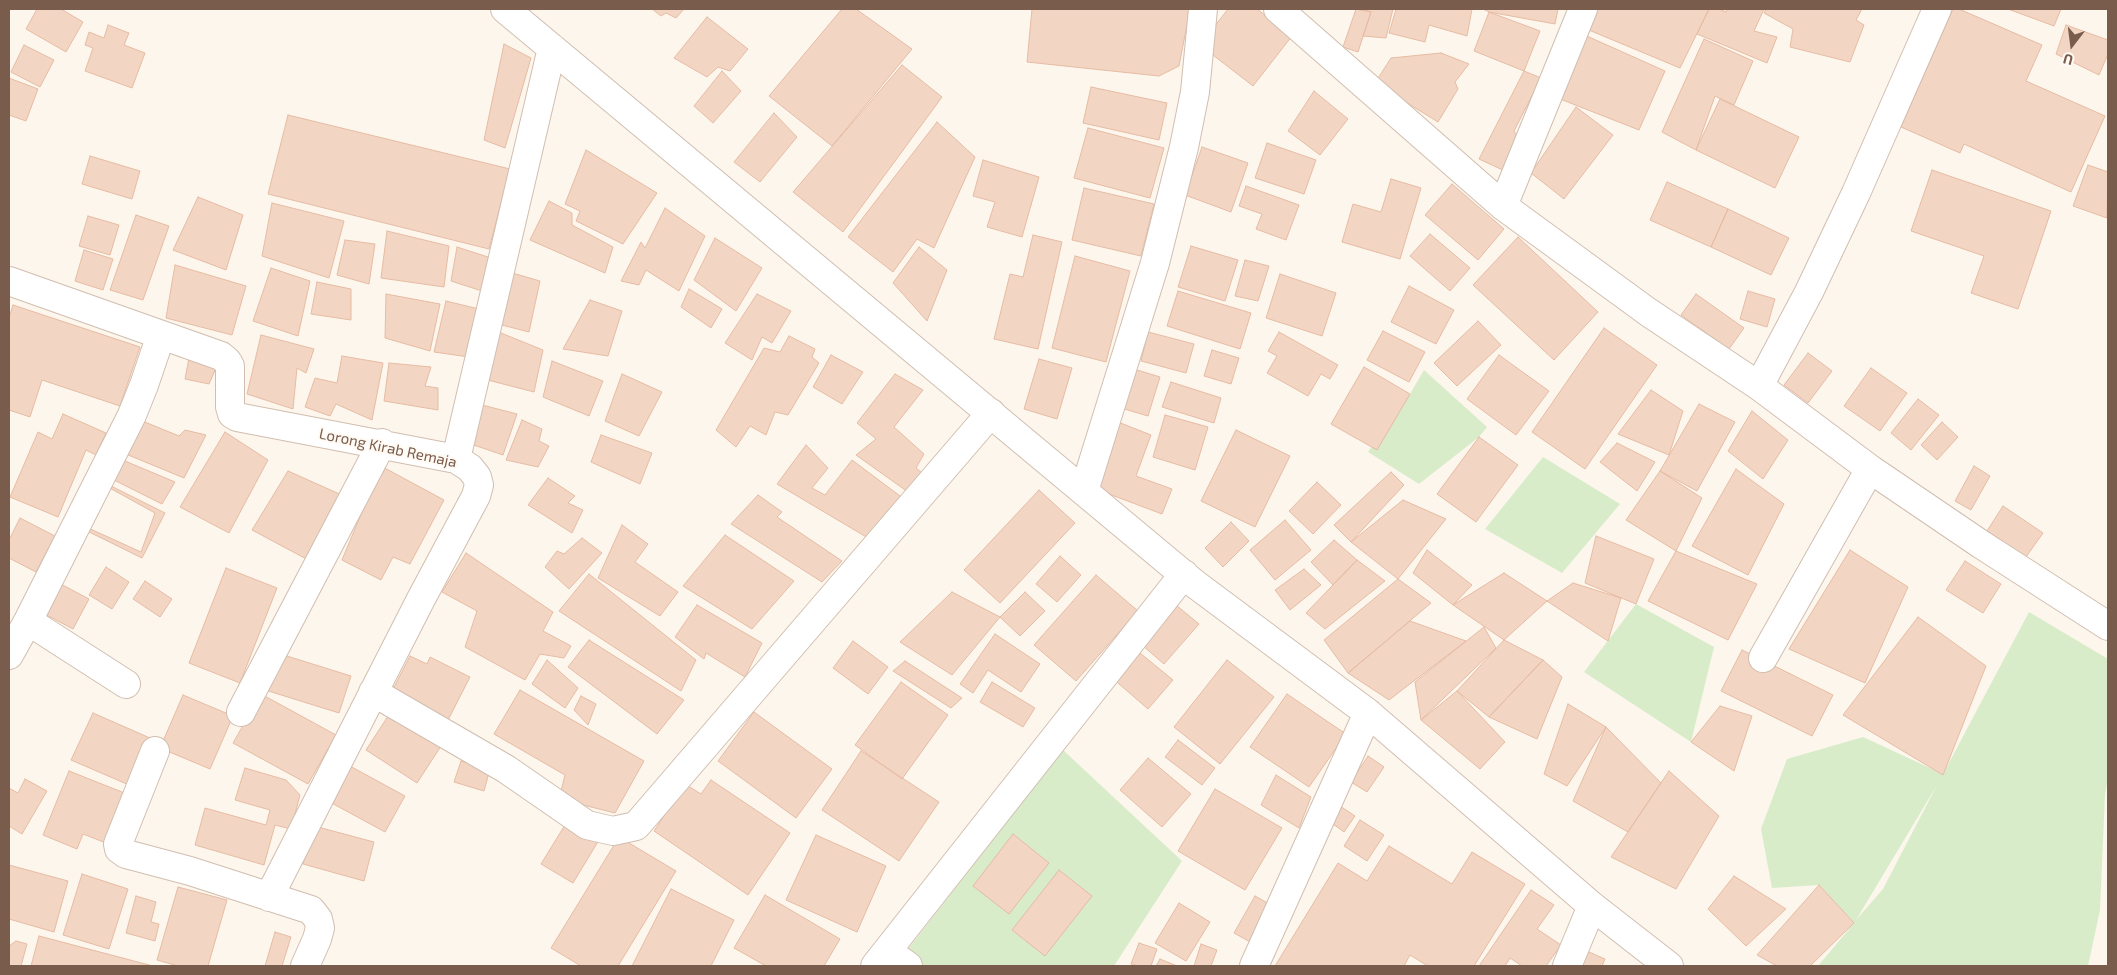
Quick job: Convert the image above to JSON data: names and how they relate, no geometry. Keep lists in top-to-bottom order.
{
  "streets": {
    "street": ["Lorong Kirab Remaja"]
  },
  "north": "bottom"
}
